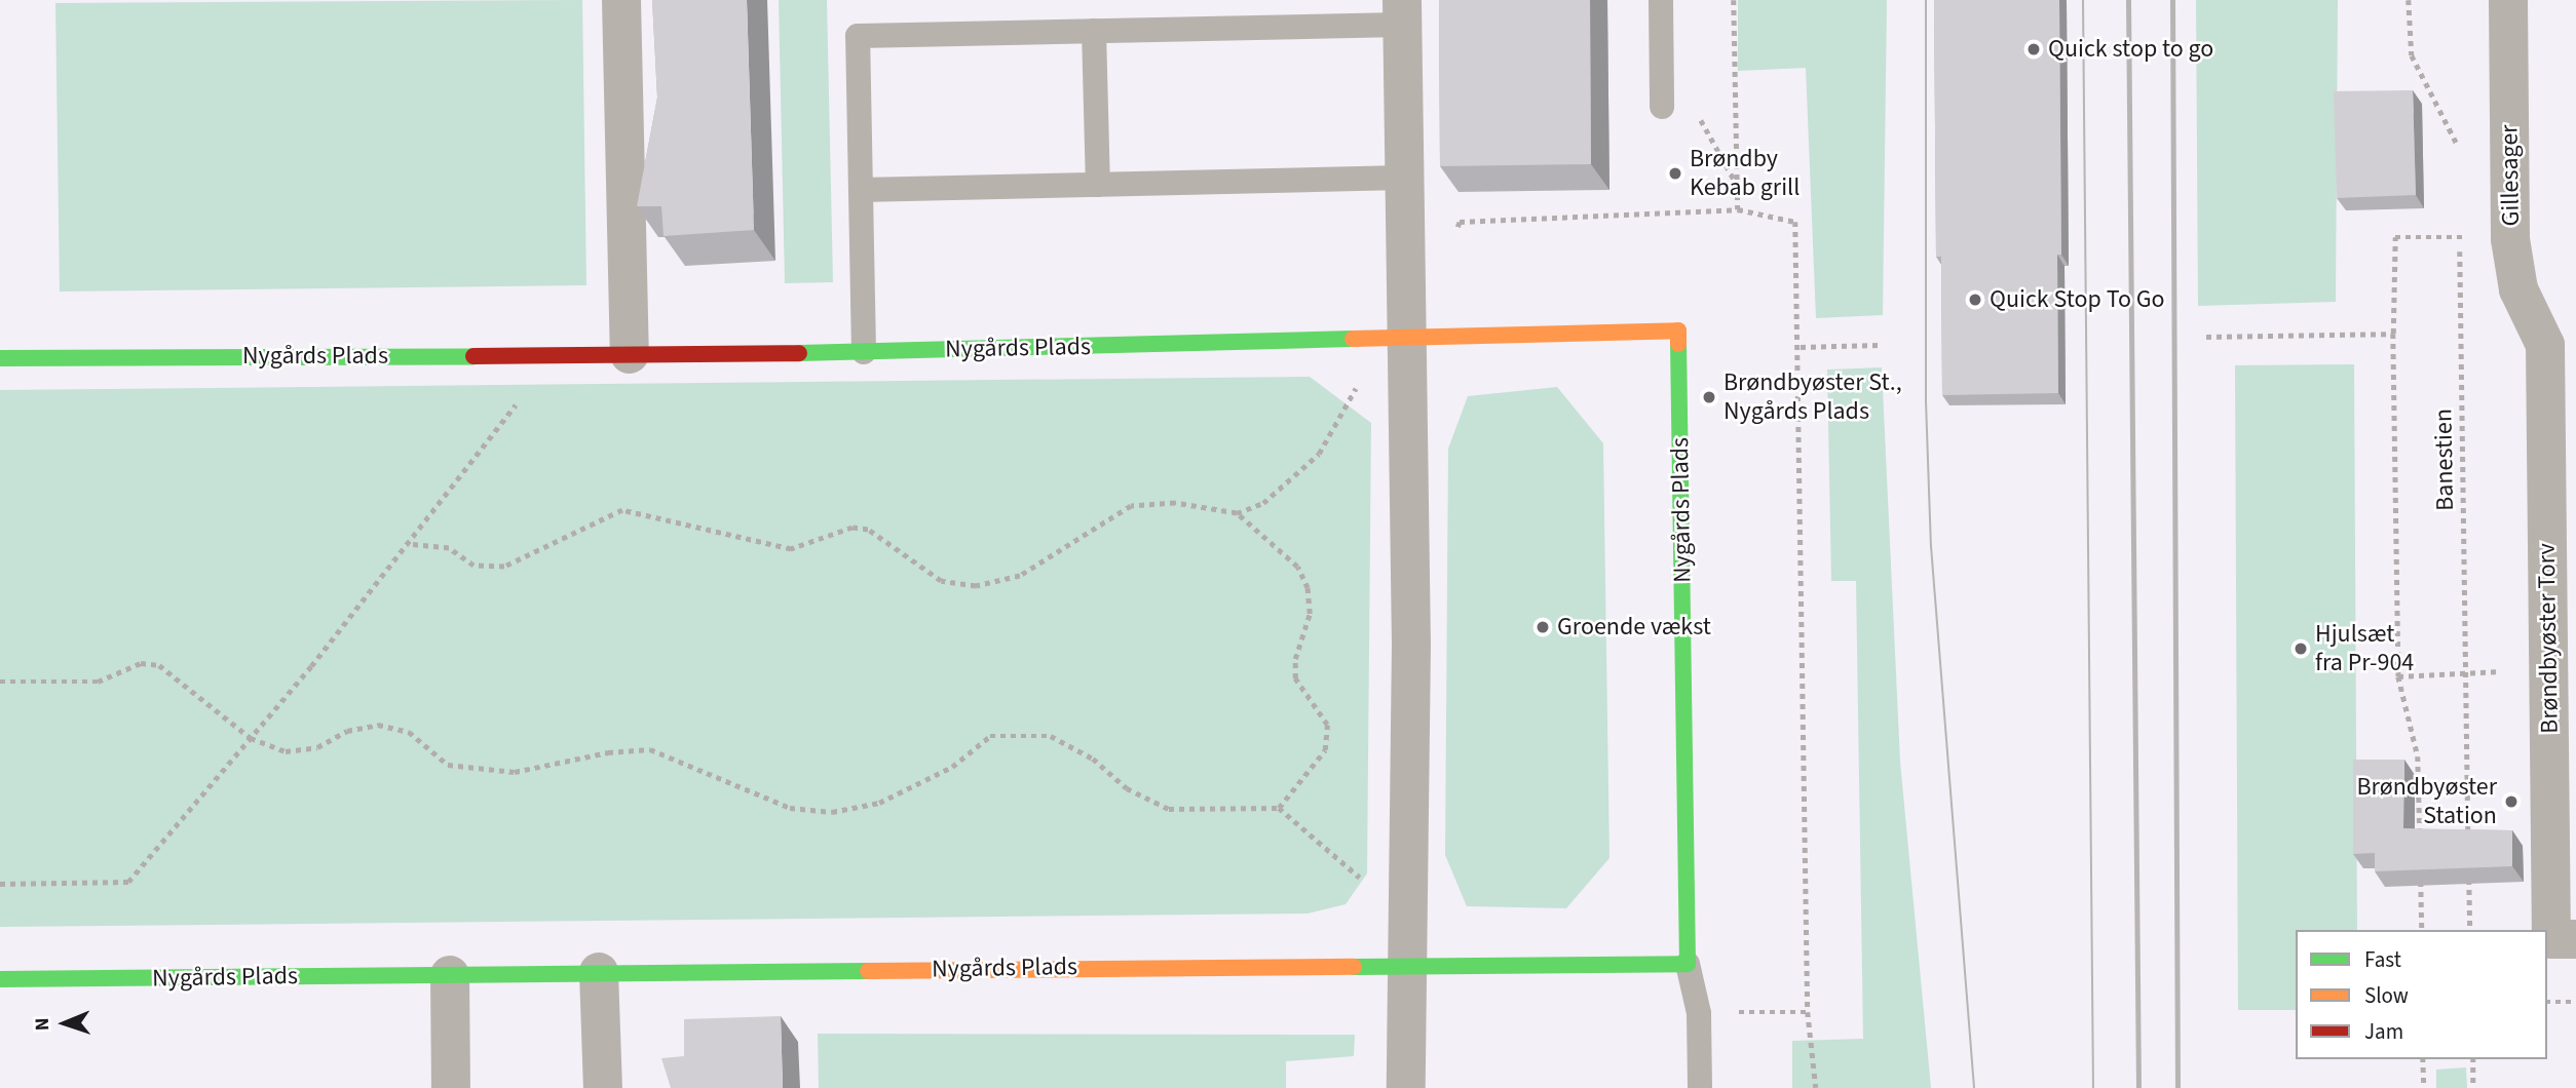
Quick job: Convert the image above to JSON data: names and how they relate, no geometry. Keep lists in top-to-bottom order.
{
  "streets": {
    "street": ["Gillesager", "Nygårds Plads", "Brøndbyøster Torv"],
    "path": ["Banestien"]
  },
  "crossings": [
    ["Gillesager", "Brøndbyøster Torv"]
  ],
  "places": [
    "Quick stop to go",
    "Brøndby Kebab grill",
    "Quick Stop To Go",
    "Brøndbyøster St., Nygårds Plads",
    "Groende vækst",
    "Hjulsæt fra Pr-904",
    "Brøndbyøster Station"
  ],
  "legend": ["Fast", "Slow", "Jam"],
  "north": "left"
}
